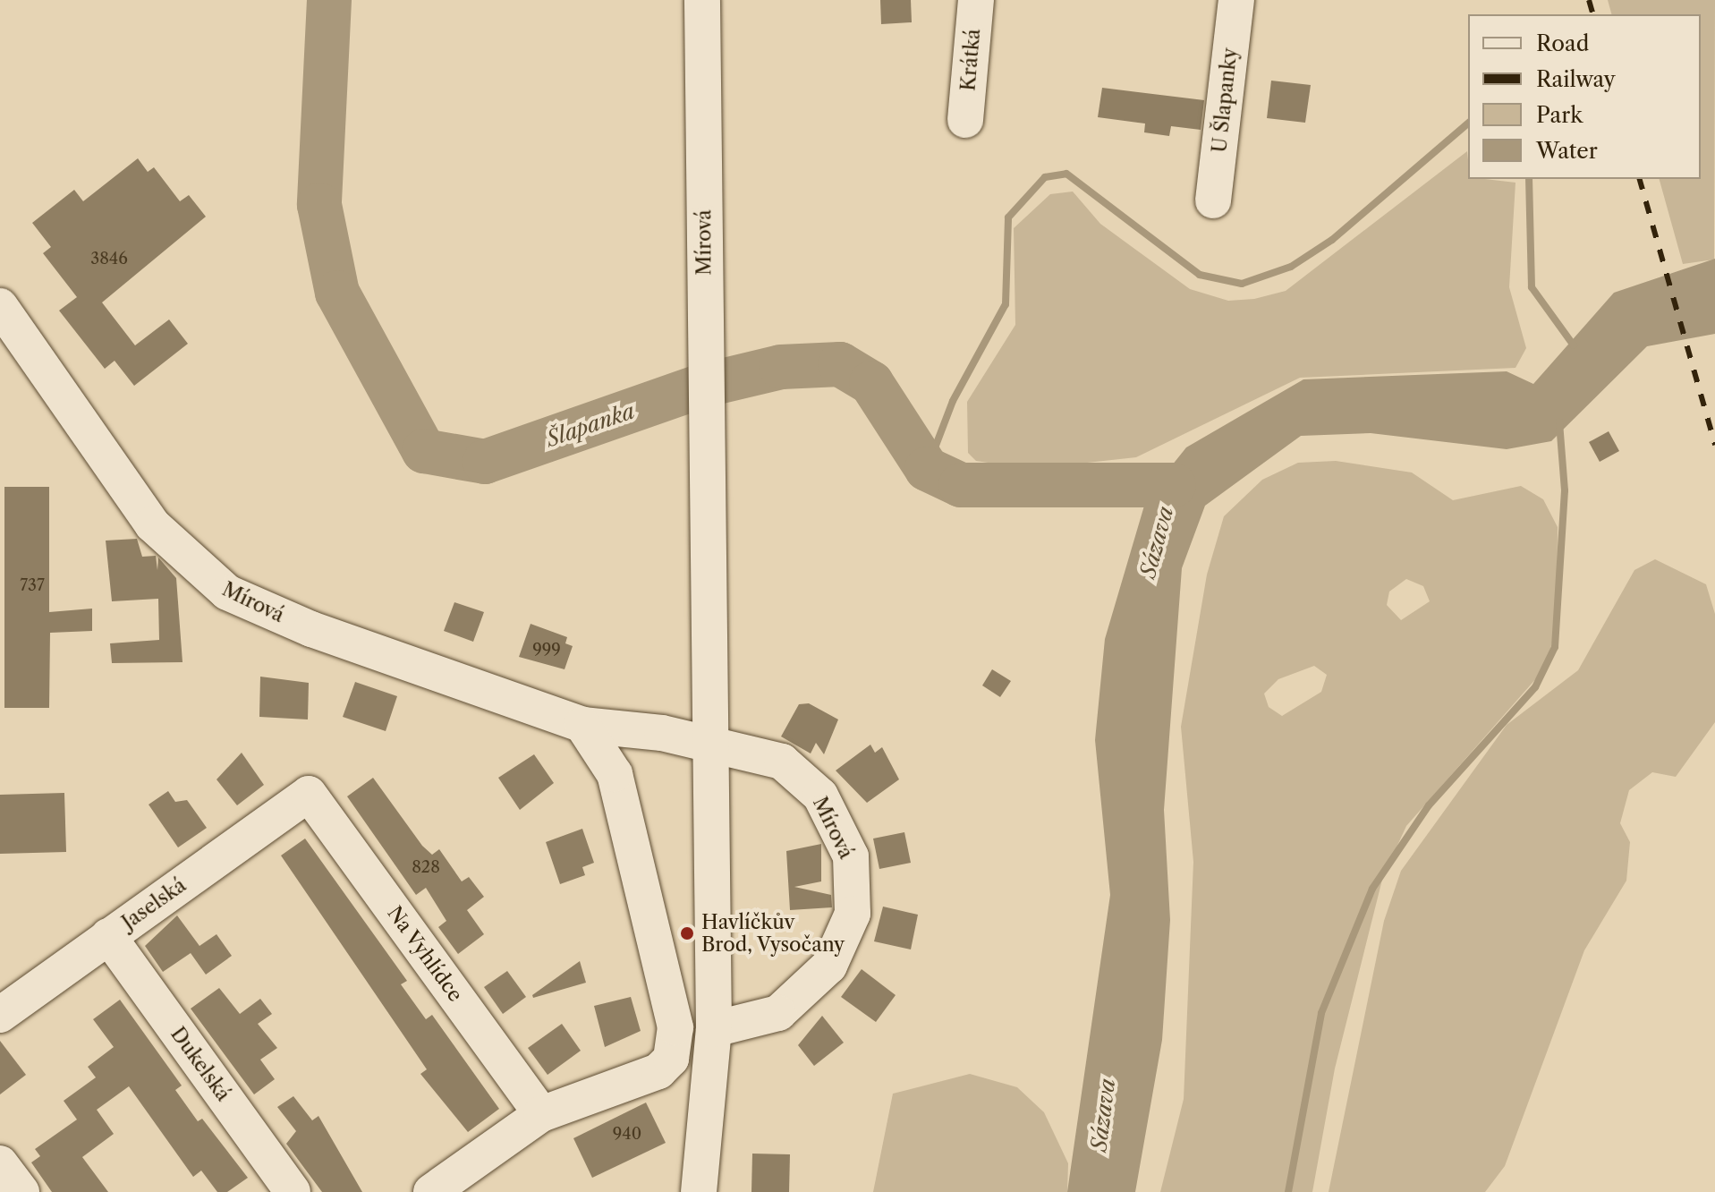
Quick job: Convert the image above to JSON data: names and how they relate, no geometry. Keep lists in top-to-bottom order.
{
  "streets": {
    "street": [
      "Krátká",
      "U Šlapanky",
      "Mírová",
      "Jaselská",
      "Na Vyhlídce",
      "Dukelská"
    ]
  },
  "crossings": [
    ["Jaselská", "Na Vyhlídce"],
    ["Jaselská", "Dukelská"]
  ],
  "water": ["Šlapanka", "Sázava"],
  "places": ["Havlíčkův Brod, Vysočany"],
  "house_numbers": [
    "3846",
    "737",
    "999",
    "828",
    "940"
  ],
  "legend": [
    "Road",
    "Railway",
    "Park",
    "Water"
  ]
}
